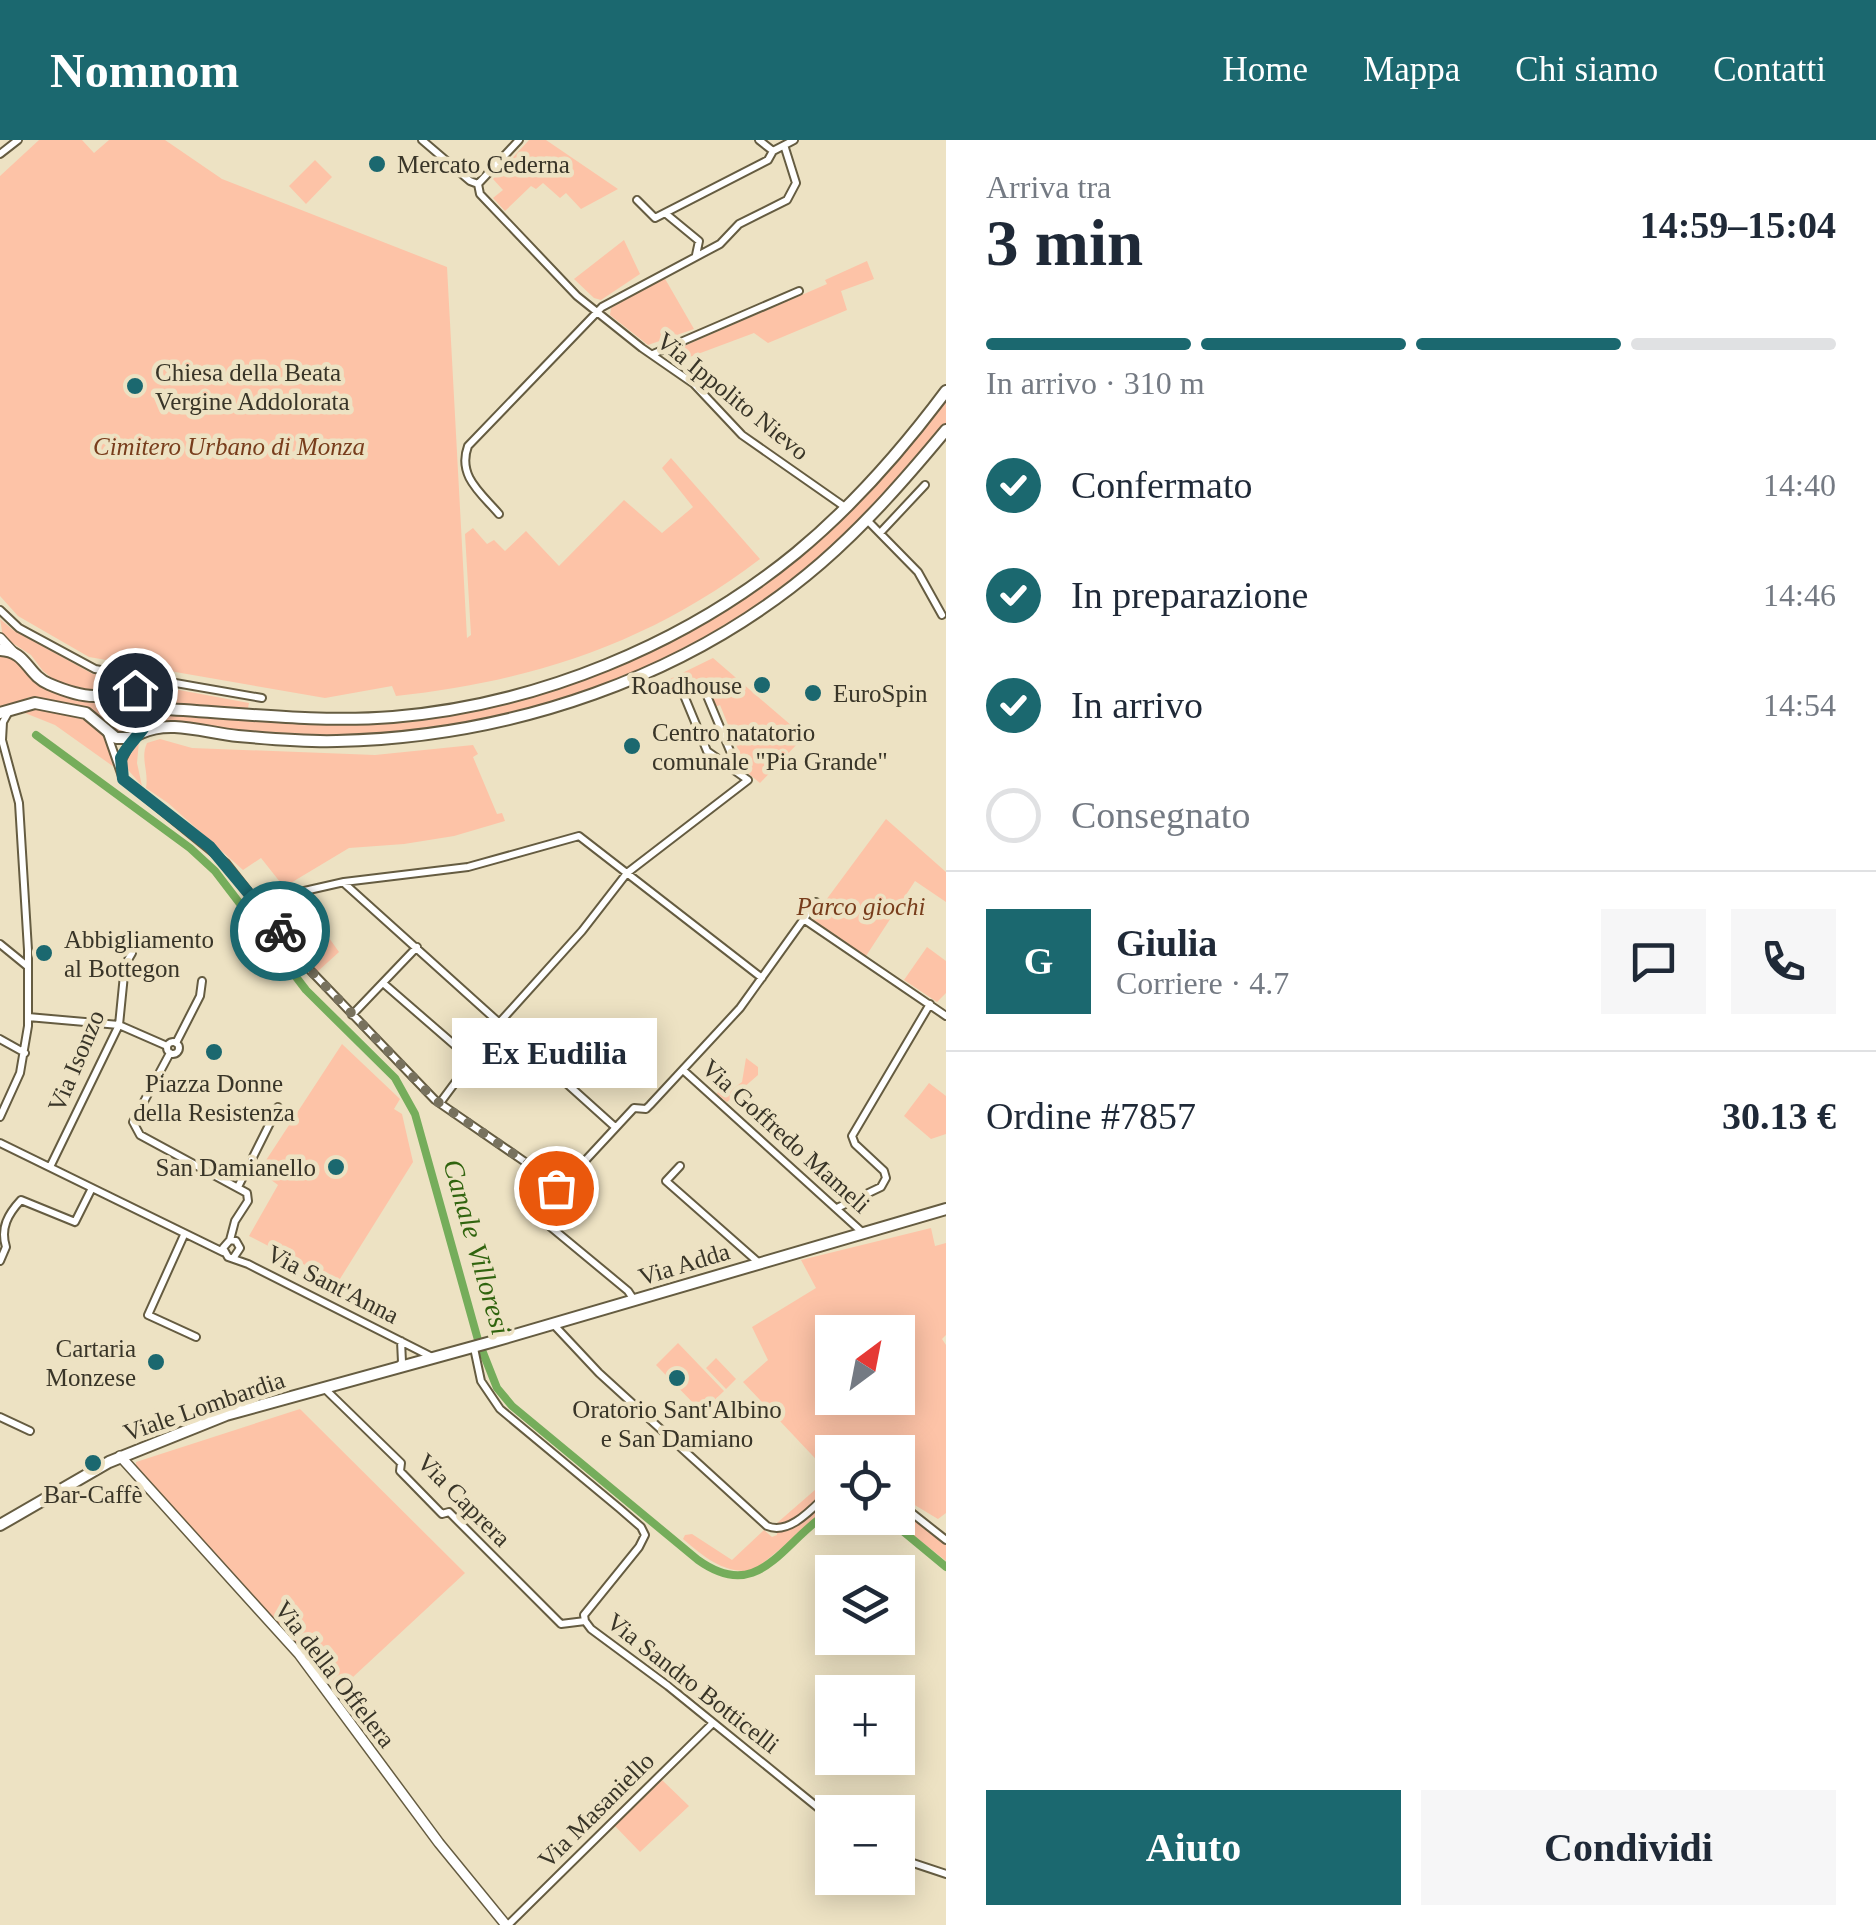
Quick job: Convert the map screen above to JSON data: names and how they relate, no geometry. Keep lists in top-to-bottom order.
{
  "streets": {
    "main road": ["Via Adda", "Viale Lombardia"],
    "street": [
      "Via Ippolito Nievo",
      "Via Isonzo",
      "Via Goffredo Mameli",
      "Via Sant'Anna",
      "Via Caprera",
      "Via della Offelera",
      "Via Sandro Botticelli",
      "Via Masaniello"
    ]
  },
  "crossings": [
    ["Via Isonzo", "Via Sant'Anna"],
    ["Via Goffredo Mameli", "Via Adda"],
    ["Via Adda", "Via Sant'Anna"],
    ["Via Adda", "Viale Lombardia"],
    ["Via Adda", "Via Sandro Botticelli"],
    ["Via Sant'Anna", "Viale Lombardia"],
    ["Viale Lombardia", "Via Caprera"],
    ["Viale Lombardia", "Via della Offelera"],
    ["Via Caprera", "Via Sandro Botticelli"],
    ["Via della Offelera", "Via Masaniello"],
    ["Via Sandro Botticelli", "Via Masaniello"]
  ],
  "water": ["Canale Villoresi"],
  "parks": ["Cimitero Urbano di Monza", "Parco giochi"],
  "places": [
    "Mercato Cederna",
    "Chiesa della Beata Vergine Addolorata",
    "Roadhouse",
    "EuroSpin",
    "Centro natatorio comunale \"Pia Grande\"",
    "Abbigliamento al Bottegon",
    "Piazza Donne della Resistenza",
    "San Damianello",
    "Ex Eudilia",
    "Cartaria Monzese",
    "Oratorio Sant'Albino e San Damiano",
    "Bar-Caffè"
  ],
  "north": "top right",
  "page": {
    "header": "Nomnom",
    "nav": [
      "Home",
      "Mappa",
      "Chi siamo",
      "Contatti"
    ],
    "heading": ["3 min", "Arriva tra", "14:59–15:04"],
    "panel": [
      "Giulia",
      "Corriere · 4.7",
      "Ordine #7857",
      "30.13 €"
    ],
    "bar": "In arrivo · 310 m",
    "list": [
      ["Confermato", "14:40"],
      ["In preparazione", "14:46"],
      ["In arrivo", "14:54"],
      "Consegnato"
    ],
    "round": "G",
    "bubble": "Ex Eudilia",
    "map_buttons": ["+", "−"],
    "buttons": ["Aiuto", "Condividi"]
  }
}
